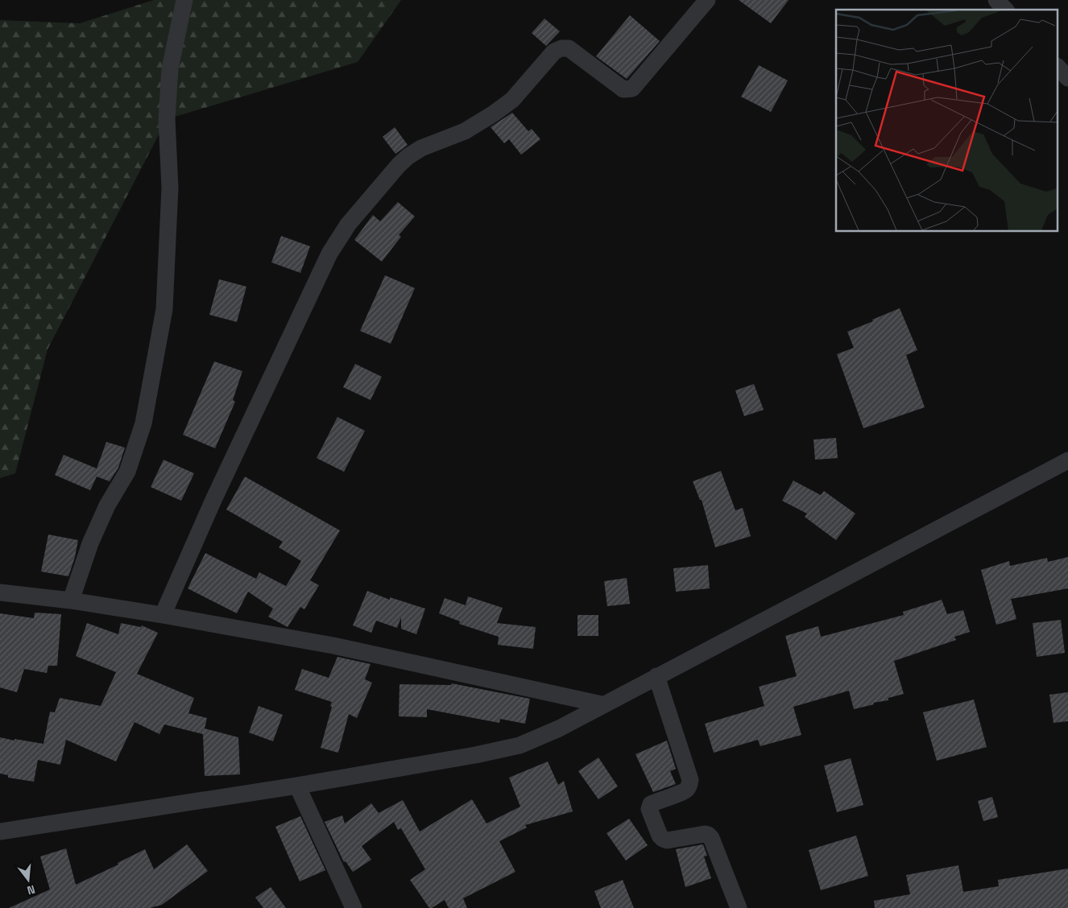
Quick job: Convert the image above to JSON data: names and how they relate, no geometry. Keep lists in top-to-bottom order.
{
  "north": "bottom"
}
